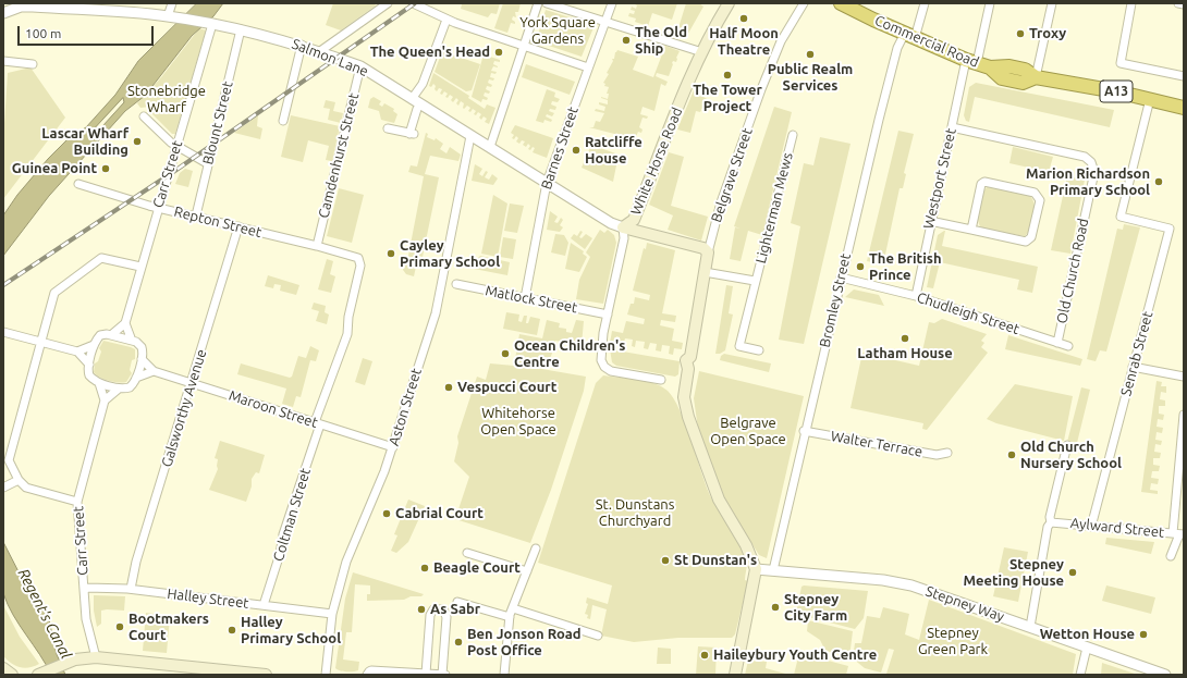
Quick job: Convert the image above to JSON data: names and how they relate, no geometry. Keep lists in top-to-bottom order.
{
  "streets": {
    "highway": ["Commercial Road", "A13"],
    "main road": ["White Horse Road", "Belgrave Street"],
    "street": [
      "Salmon Lane",
      "Blount Street",
      "Barnes Street",
      "Camdenhurst Street",
      "Carr Street",
      "Westport Street",
      "Lighterman Mews",
      "Repton Street",
      "Old Church Road",
      "Matlock Street",
      "Bromley Street",
      "Chudleigh Street",
      "Senrab Street",
      "Aston Street",
      "Galsworthy Avenue",
      "Maroon Street",
      "Walter Terrace",
      "Coltman Street",
      "Aylward Street",
      "Halley Street",
      "Stepney Way"
    ]
  },
  "crossings": [
    ["Commercial Road", "Westport Street"],
    ["Commercial Road", "Bromley Street"],
    ["Commercial Road", "Senrab Street"],
    ["Salmon Lane", "Blount Street"],
    ["Salmon Lane", "Barnes Street"],
    ["Salmon Lane", "Camdenhurst Street"],
    ["Salmon Lane", "White Horse Road"],
    ["Salmon Lane", "Carr Street"],
    ["Salmon Lane", "Aston Street"],
    ["Blount Street", "Repton Street"],
    ["Barnes Street", "Matlock Street"],
    ["Camdenhurst Street", "Repton Street"],
    ["White Horse Road", "Matlock Street"],
    ["Carr Street", "Repton Street"],
    ["Carr Street", "Halley Street"],
    ["Belgrave Street", "Lighterman Mews"],
    ["Belgrave Street", "Stepney Way"],
    ["Westport Street", "Old Church Road"],
    ["Westport Street", "Chudleigh Street"],
    ["Repton Street", "Galsworthy Avenue"],
    ["Repton Street", "Coltman Street"],
    ["Old Church Road", "Chudleigh Street"],
    ["Bromley Street", "Chudleigh Street"],
    ["Bromley Street", "Walter Terrace"],
    ["Bromley Street", "Stepney Way"],
    ["Senrab Street", "Aylward Street"],
    ["Aston Street", "Maroon Street"],
    ["Aston Street", "Halley Street"],
    ["Galsworthy Avenue", "Maroon Street"],
    ["Galsworthy Avenue", "Halley Street"],
    ["Maroon Street", "Coltman Street"],
    ["Coltman Street", "Halley Street"]
  ],
  "water": ["Regent's Canal"],
  "parks": [
    "York Square Gardens",
    "Stonebridge Wharf",
    "Whitehorse Open Space",
    "Belgrave Open Space",
    "St. Dunstans Churchyard",
    "Stepney Green Park"
  ],
  "places": [
    "Half Moon Theatre",
    "Troxy",
    "The Old Ship",
    "The Queen's Head",
    "Public Realm Services",
    "The Tower Project",
    "Lascar Wharf Building",
    "Ratcliffe House",
    "Guinea Point",
    "Marion Richardson Primary School",
    "Cayley Primary School",
    "The British Prince",
    "Latham House",
    "Ocean Children's Centre",
    "Vespucci Court",
    "Old Church Nursery School",
    "Cabrial Court",
    "St Dunstan's",
    "Beagle Court",
    "Stepney Meeting House",
    "Stepney City Farm",
    "As Sabr",
    "Bootmakers Court",
    "Halley Primary School",
    "Wetton House",
    "Ben Jonson Road Post Office",
    "Haileybury Youth Centre"
  ],
  "scale_bar": "100 m"
}
